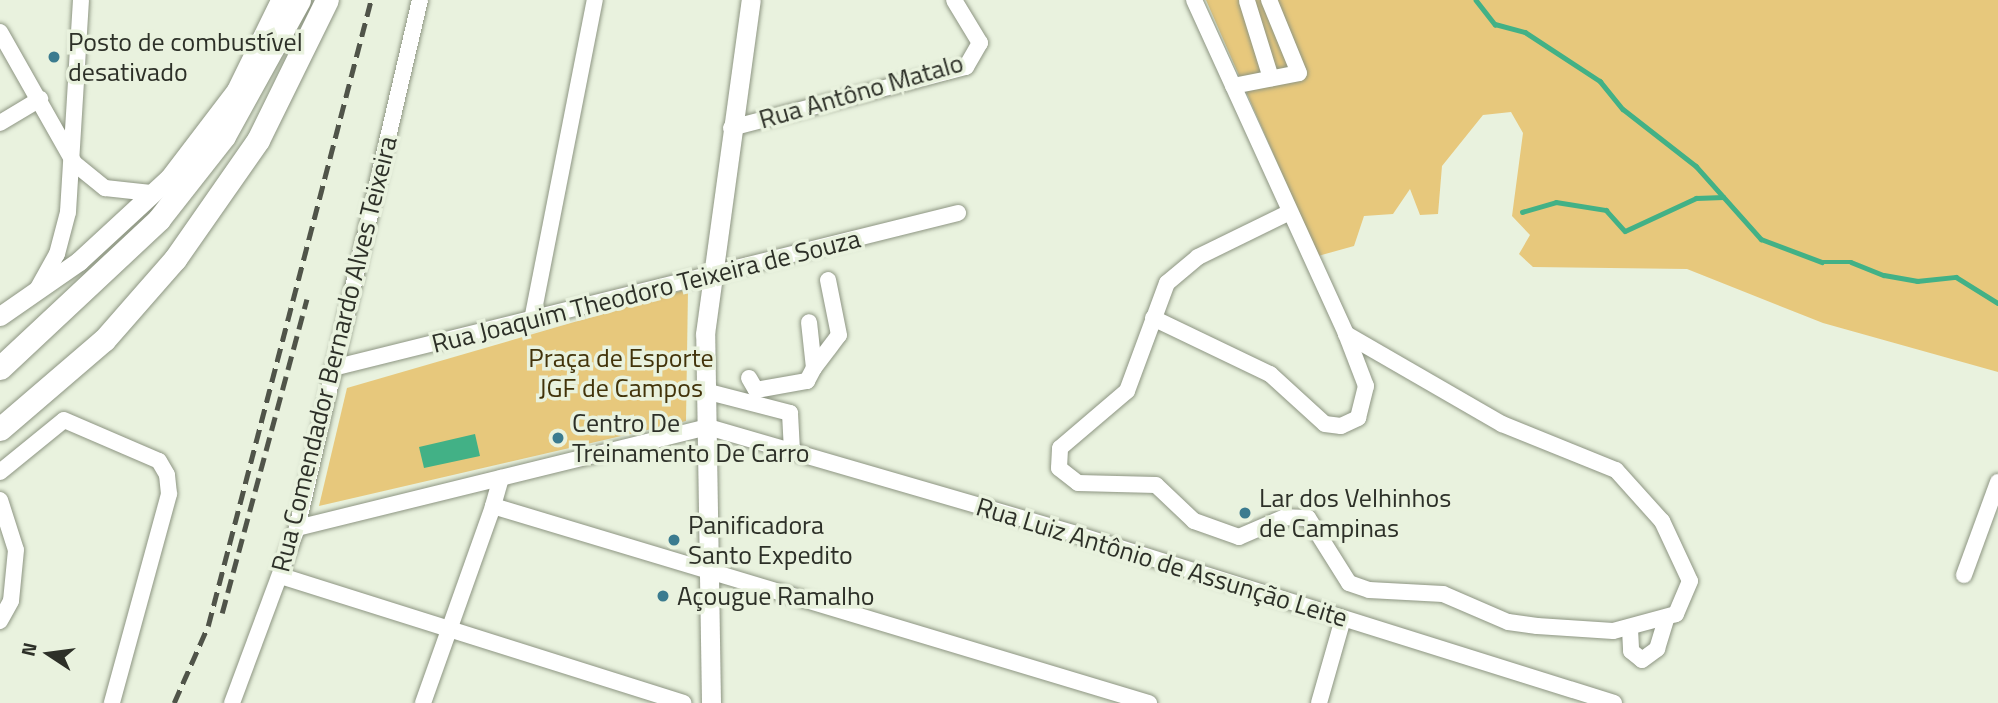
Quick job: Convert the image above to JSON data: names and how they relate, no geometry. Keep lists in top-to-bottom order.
{
  "streets": {
    "street": [
      "Rua Antôno Matalo",
      "Rua Joaquim Theodoro Teixeira de Souza",
      "Rua Comendador Bernardo Alves Teixeira",
      "Rua Luiz Antônio de Assunção Leite"
    ]
  },
  "crossings": [
    ["Rua Joaquim Theodoro Teixeira de Souza", "Rua Comendador Bernardo Alves Teixeira"]
  ],
  "parks": ["Praça de Esporte JGF de Campos"],
  "places": [
    "Posto de combustível desativado",
    "Centro De Treinamento De Carro",
    "Lar dos Velhinhos de Campinas",
    "Panificadora Santo Expedito",
    "Açougue Ramalho"
  ],
  "north": "left"
}
